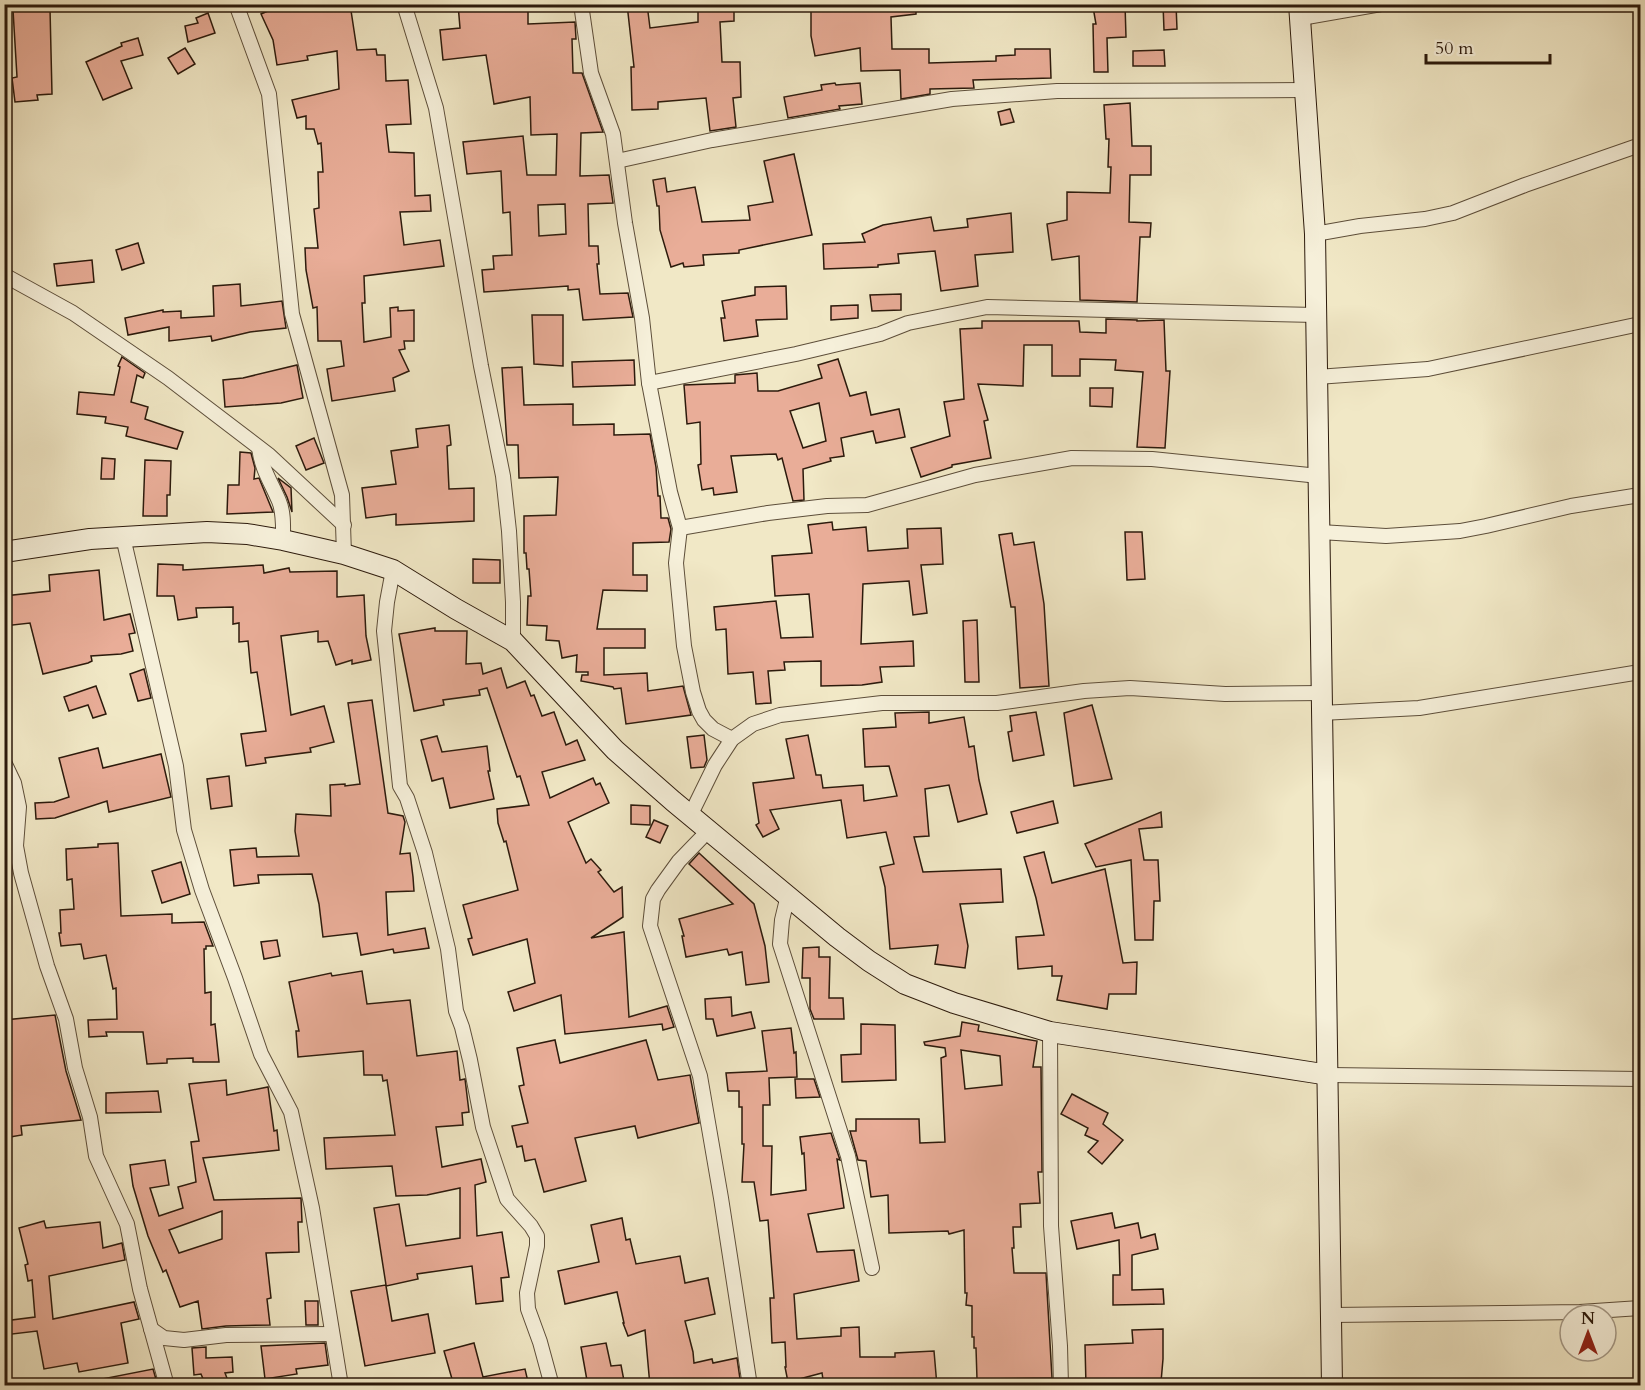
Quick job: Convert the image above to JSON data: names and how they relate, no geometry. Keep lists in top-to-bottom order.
{
  "scale_bar": "50 m",
  "north": "top"
}
